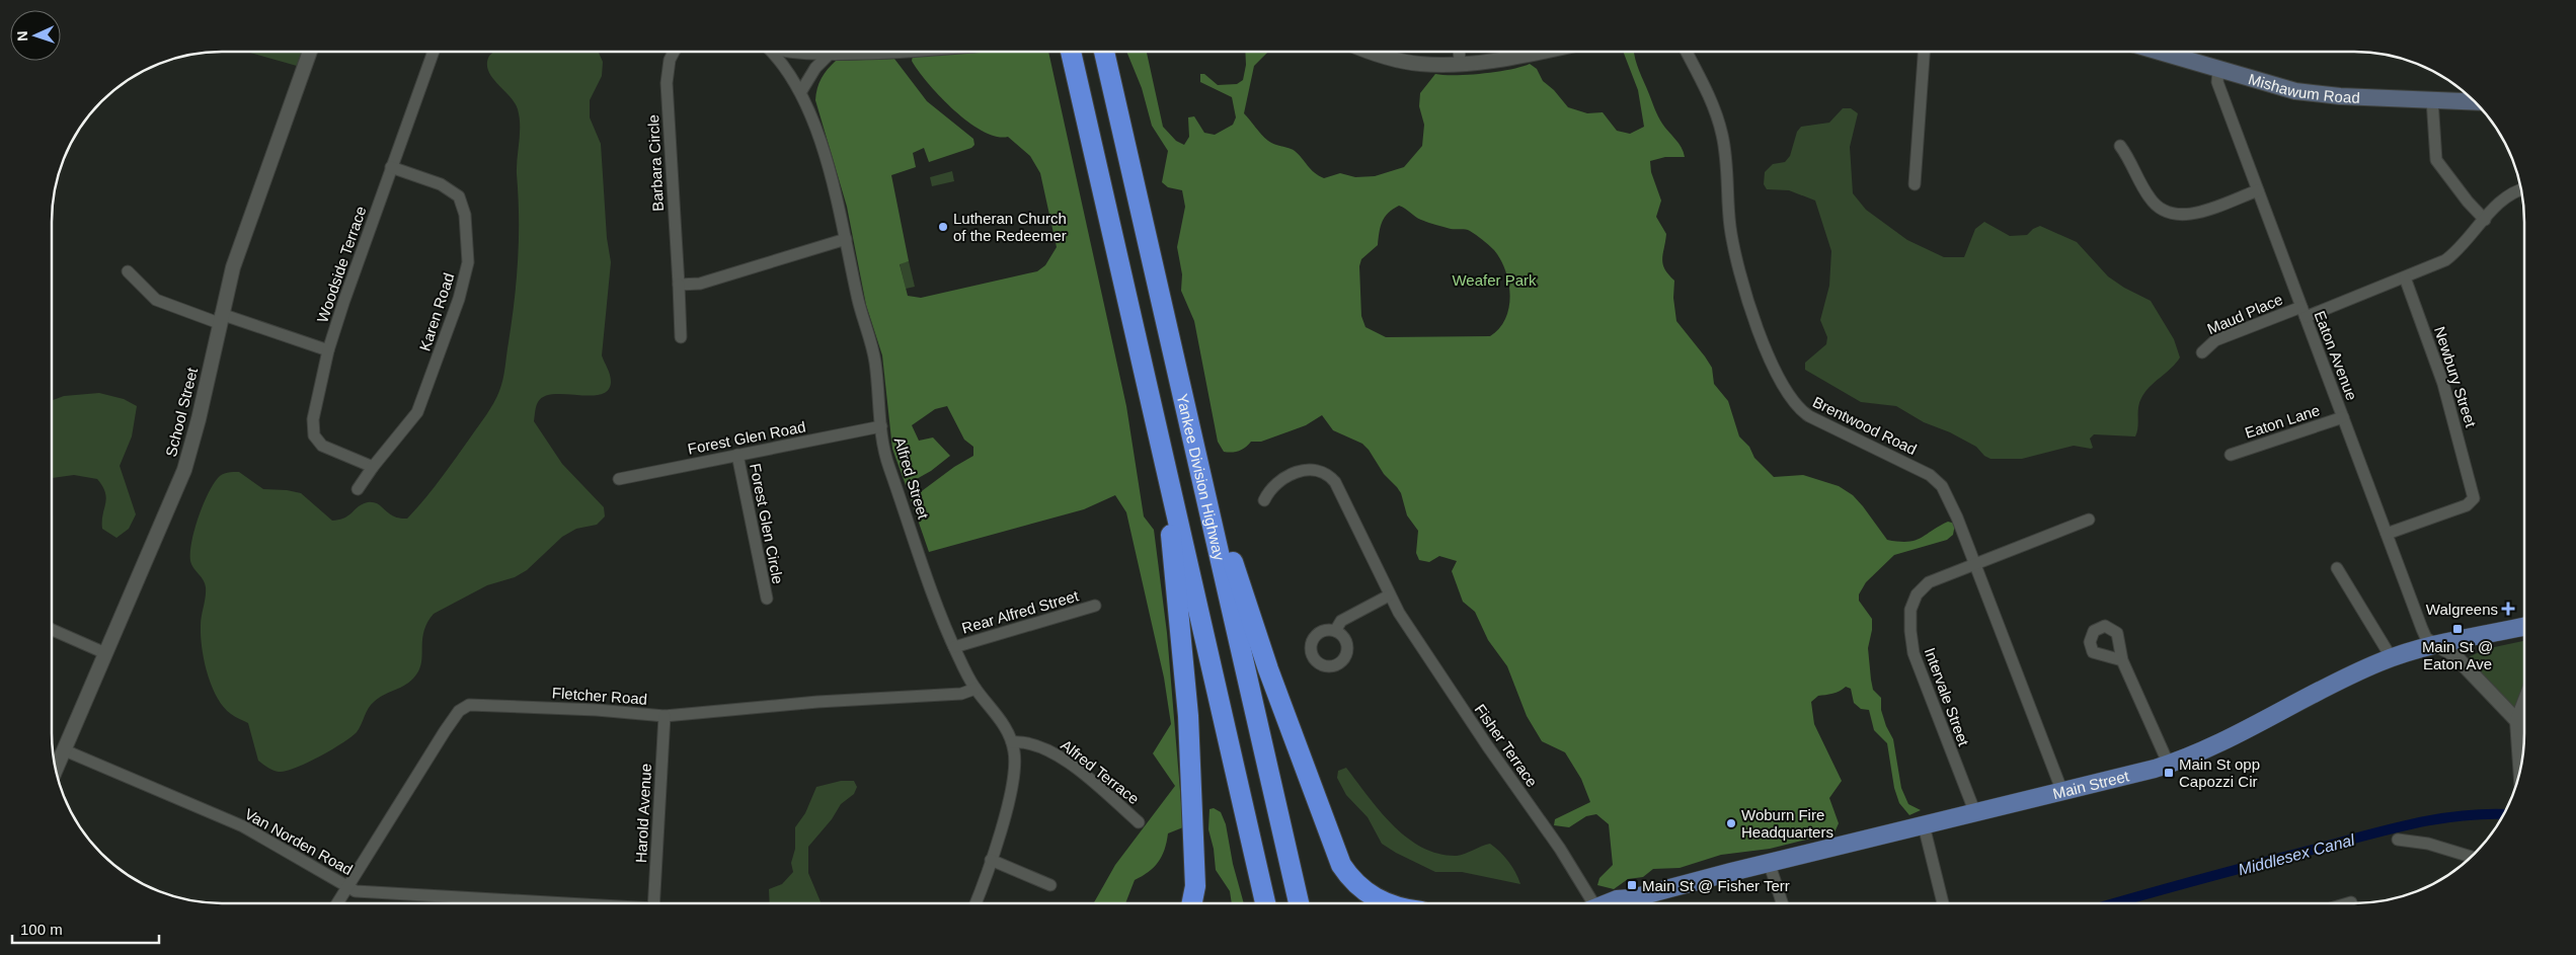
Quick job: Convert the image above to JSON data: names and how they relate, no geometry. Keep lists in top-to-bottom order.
{
  "streets": {
    "highway": ["Yankee Division Highway"],
    "main road": ["Mishawum Road", "Main Street"],
    "street": [
      "Barbara Circle",
      "Woodside Terrace",
      "Karen Road",
      "Maud Place",
      "Eaton Avenue",
      "Newbury Street",
      "School Street",
      "Eaton Lane",
      "Brentwood Road",
      "Forest Glen Road",
      "Alfred Street",
      "Forest Glen Circle",
      "Rear Alfred Street",
      "Fletcher Road",
      "Intervale Street",
      "Fisher Terrace",
      "Alfred Terrace",
      "Harold Avenue",
      "Van Norden Road"
    ]
  },
  "crossings": [
    ["Mishawum Road", "Eaton Avenue"],
    ["Woodside Terrace", "Karen Road"],
    ["Maud Place", "Eaton Avenue"],
    ["Eaton Avenue", "Newbury Street"],
    ["Eaton Avenue", "Eaton Lane"],
    ["Eaton Avenue", "Main Street"],
    ["School Street", "Van Norden Road"],
    ["Brentwood Road", "Intervale Street"],
    ["Brentwood Road", "Main Street"],
    ["Forest Glen Road", "Alfred Street"],
    ["Forest Glen Road", "Forest Glen Circle"],
    ["Alfred Street", "Rear Alfred Street"],
    ["Alfred Street", "Fletcher Road"],
    ["Alfred Street", "Alfred Terrace"],
    ["Fletcher Road", "Harold Avenue"],
    ["Fletcher Road", "Van Norden Road"],
    ["Intervale Street", "Main Street"]
  ],
  "water": ["Middlesex Canal"],
  "parks": ["Weafer Park"],
  "places": {
    "other": ["Lutheran Church of the Redeemer", "Woburn Fire Headquarters"],
    "health": ["Walgreens"],
    "transit": ["Main St @ Eaton Ave", "Main St opp Capozzi Cir", "Main St @ Fisher Terr"]
  },
  "scale_bar": "100 m",
  "north": "left"
}
